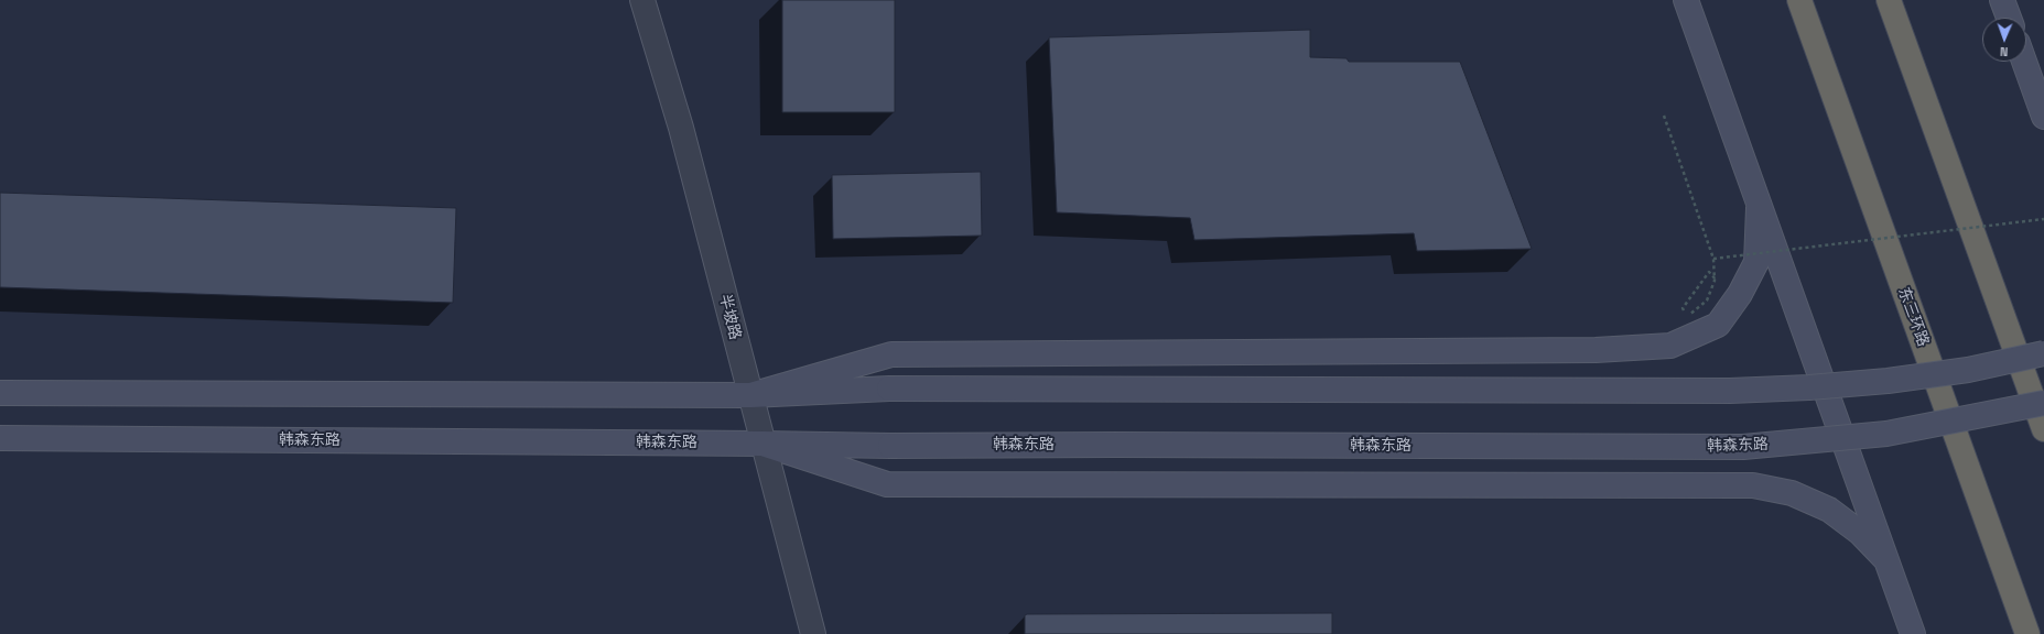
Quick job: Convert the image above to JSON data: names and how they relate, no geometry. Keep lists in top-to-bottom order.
{
  "streets": {
    "highway": ["东三环路"],
    "main road": ["韩森东路"],
    "street": ["半坡路"]
  },
  "crossings": [
    ["半坡路", "韩森东路"]
  ],
  "north": "bottom"
}
